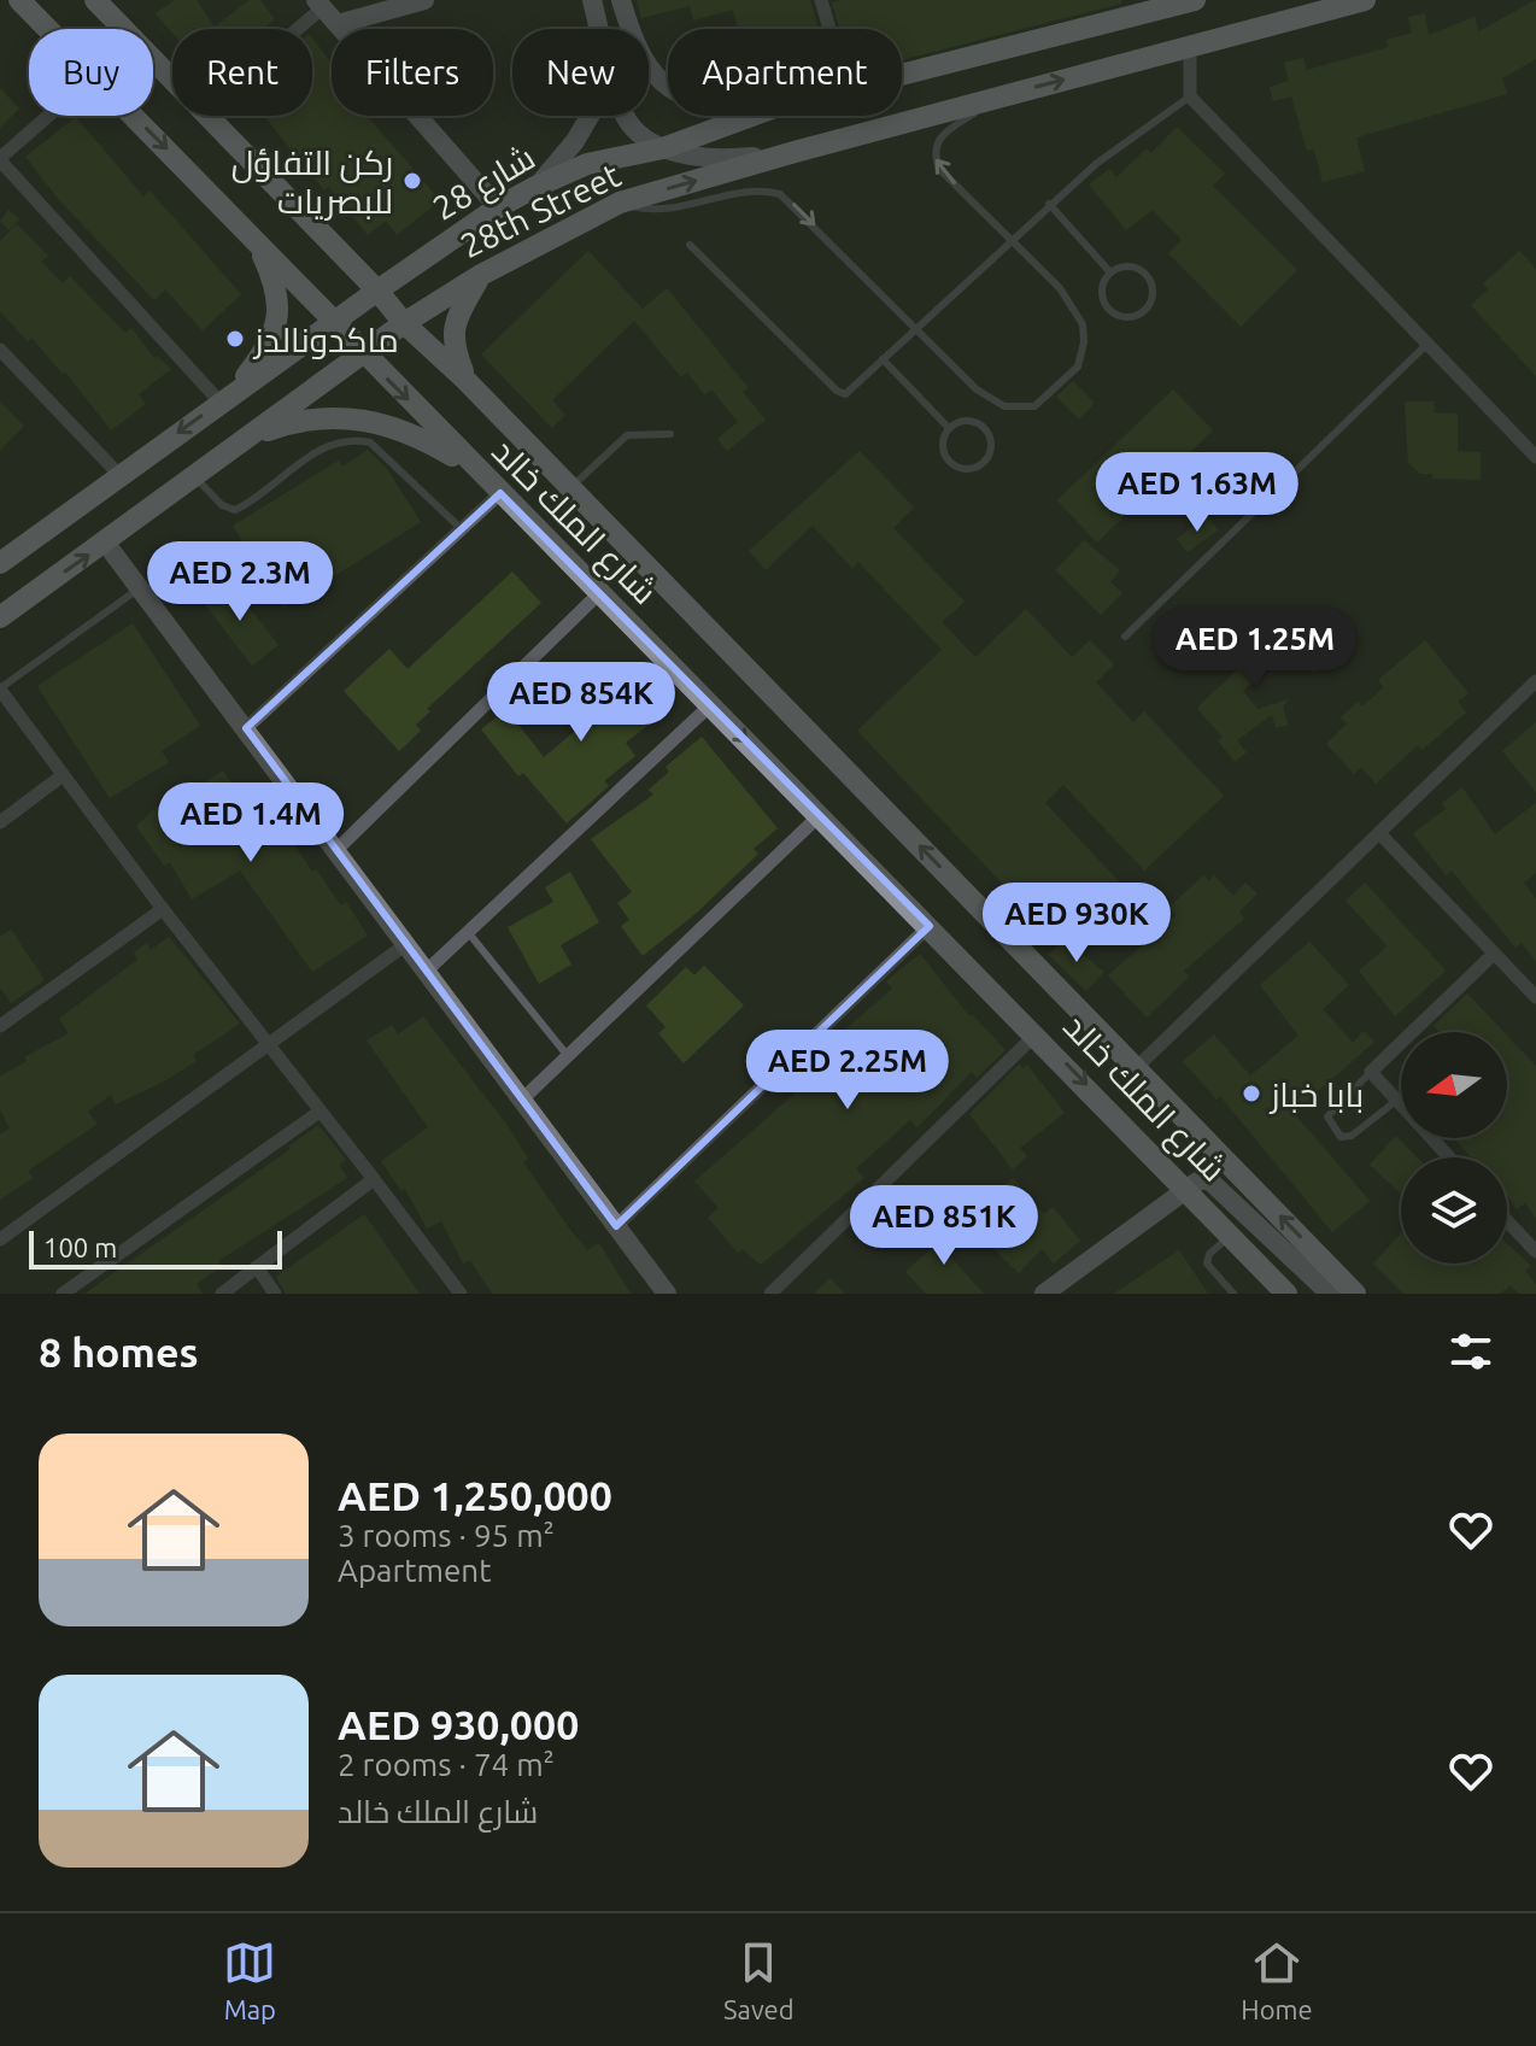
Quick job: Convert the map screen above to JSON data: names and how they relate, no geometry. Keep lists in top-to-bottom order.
{
  "streets": {
    "main road": ["شارع 28", "28th Street", "شارع الملك خالد"]
  },
  "crossings": [
    ["شارع 28", "شارع الملك خالد"],
    ["28th Street", "شارع الملك خالد"]
  ],
  "places": ["ركن التفاؤل للبصريات", "ماكدونالدز", "بابا خباز"],
  "scale_bar": "100 m",
  "north": "left",
  "page": {
    "chip": [
      "Buy",
      "Rent",
      "Filters",
      "New",
      "Apartment"
    ],
    "price": [
      "AED 1.63M",
      "AED 2.3M",
      "AED 1.25M",
      "AED 854K",
      "AED 1.4M",
      "AED 930K",
      "AED 2.25M",
      "AED 851K"
    ],
    "scale": "100 m",
    "heading": "8 homes",
    "list": [
      {
        "name": "AED 1,250,000",
        "note": "3 rooms · 95 m² · Apartment"
      },
      {
        "name": "AED 930,000",
        "note": "2 rooms · 74 m² · شارع الملك خالد"
      }
    ],
    "tabs": ["Map", "Saved", "Home"]
  }
}
